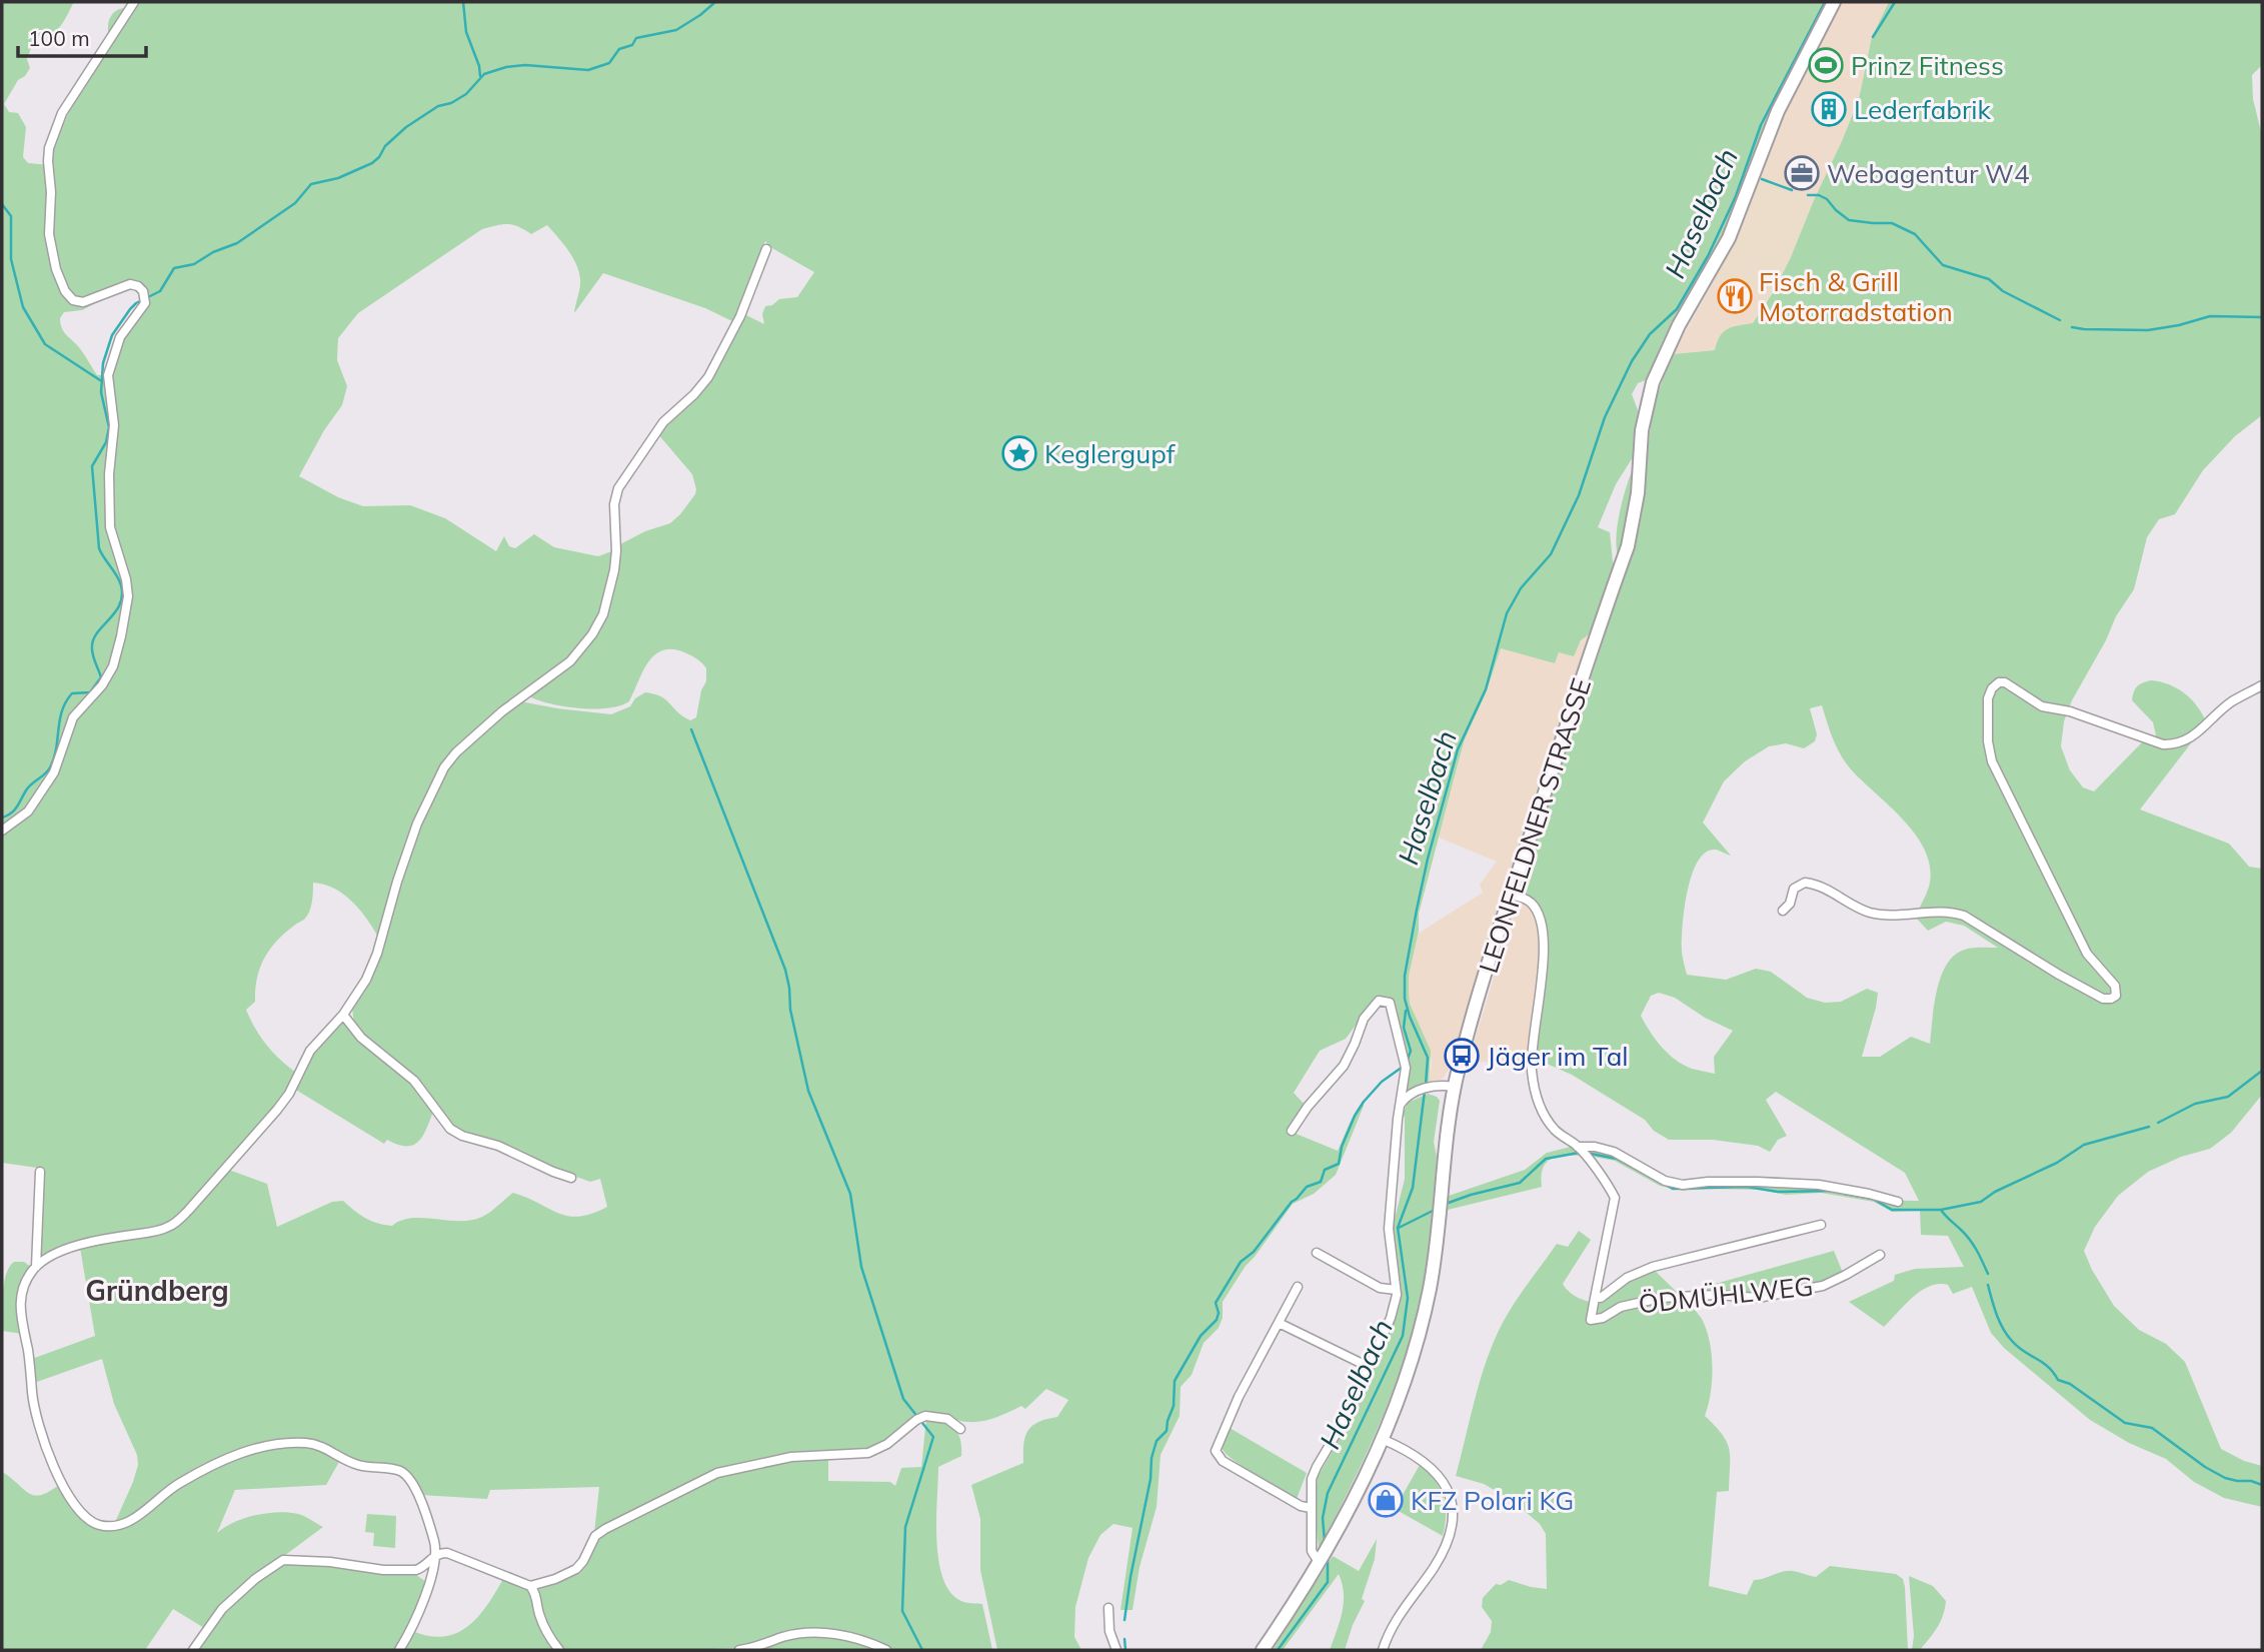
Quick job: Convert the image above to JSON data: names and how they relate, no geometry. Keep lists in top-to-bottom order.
{
  "streets": {
    "main road": ["LEONFELDNER STRASSE"],
    "street": ["ÖDMÜHLWEG"]
  },
  "districts": ["Gründberg"],
  "water": ["Haselbach"],
  "places": {
    "sports": ["Prinz Fitness"],
    "building": ["Lederfabrik"],
    "office": ["Webagentur W4"],
    "restaurant": ["Fisch & Grill Motorradstation"],
    "place": ["Keglergupf"],
    "bus stop": ["Jäger im Tal"],
    "shop": ["KFZ Polari KG"]
  },
  "scale_bar": "100 m"
}
